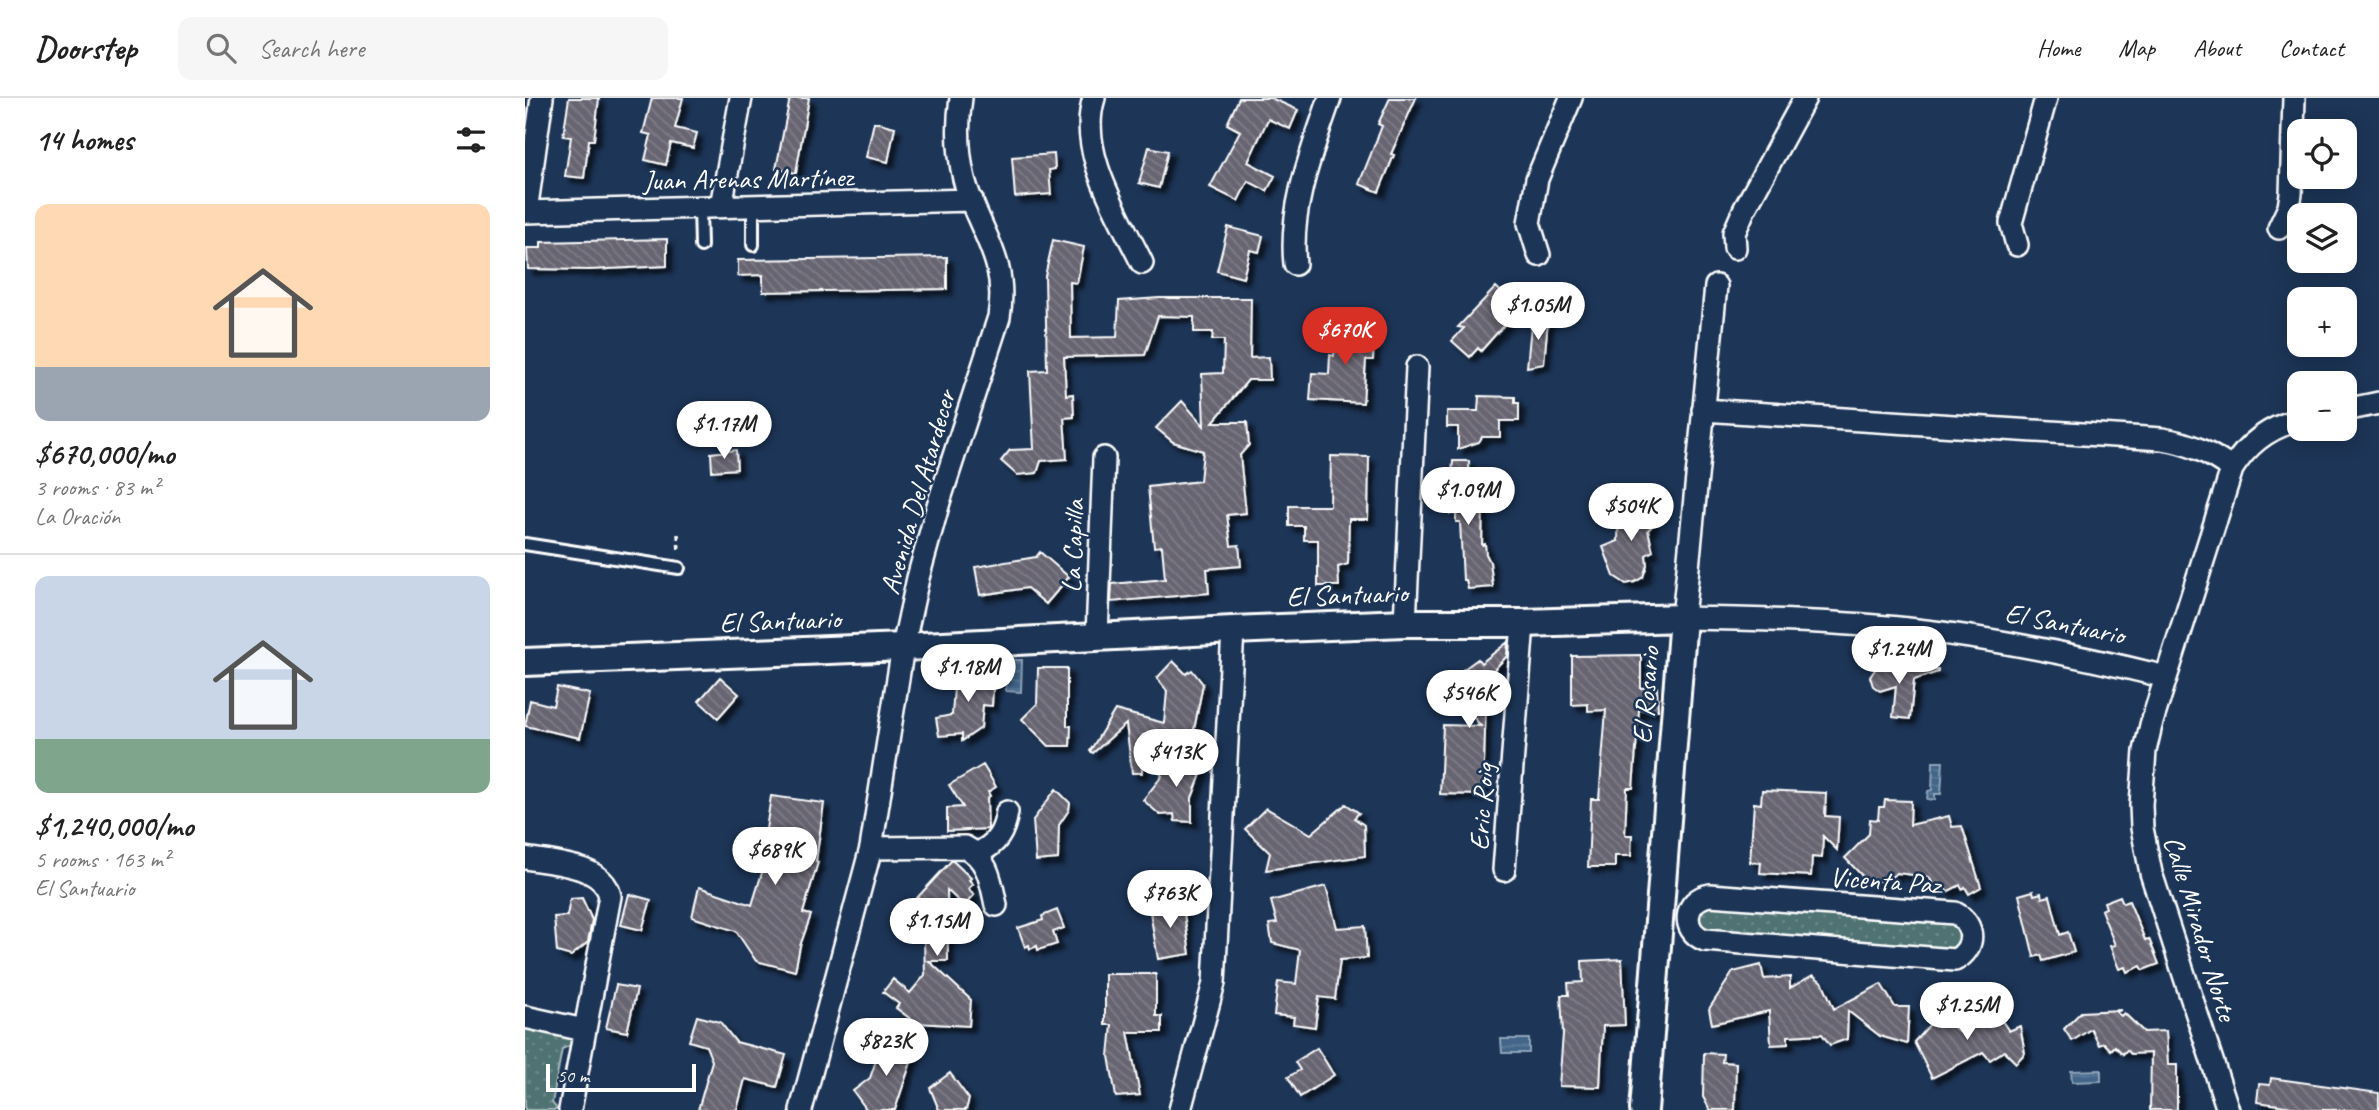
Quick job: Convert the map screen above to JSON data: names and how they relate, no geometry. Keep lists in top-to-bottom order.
{
  "streets": {
    "street": [
      "Juan Arenas Martínez",
      "Avenida Del Atardecer",
      "La Capilla",
      "El Santuario",
      "El Rosario",
      "Eric Roig",
      "Vicenta Paz",
      "Calle Mirador Norte"
    ]
  },
  "crossings": [
    ["Juan Arenas Martínez", "Avenida Del Atardecer"],
    ["Avenida Del Atardecer", "El Santuario"],
    ["La Capilla", "El Santuario"],
    ["El Santuario", "El Rosario"],
    ["El Santuario", "Eric Roig"],
    ["El Santuario", "Calle Mirador Norte"]
  ],
  "scale_bar": "50 m",
  "page": {
    "header": "Doorstep",
    "search": "Search here",
    "nav": [
      "Home",
      "Map",
      "About",
      "Contact"
    ],
    "heading": "14 homes",
    "map_buttons": ["+", "−"],
    "list": [
      {
        "name": "$670,000/mo",
        "note": "3 rooms · 83 m² · La Oración"
      },
      {
        "name": "$1,240,000/mo",
        "note": "5 rooms · 163 m² · El Santuario"
      }
    ],
    "price": [
      "$1.05M",
      "$670K",
      "$1.17M",
      "$1.09M",
      "$504K",
      "$1.24M",
      "$1.18M",
      "$546K",
      "$413K",
      "$689K",
      "$763K",
      "$1.15M",
      "$1.25M",
      "$823K"
    ],
    "scale": "50 m"
  }
}
